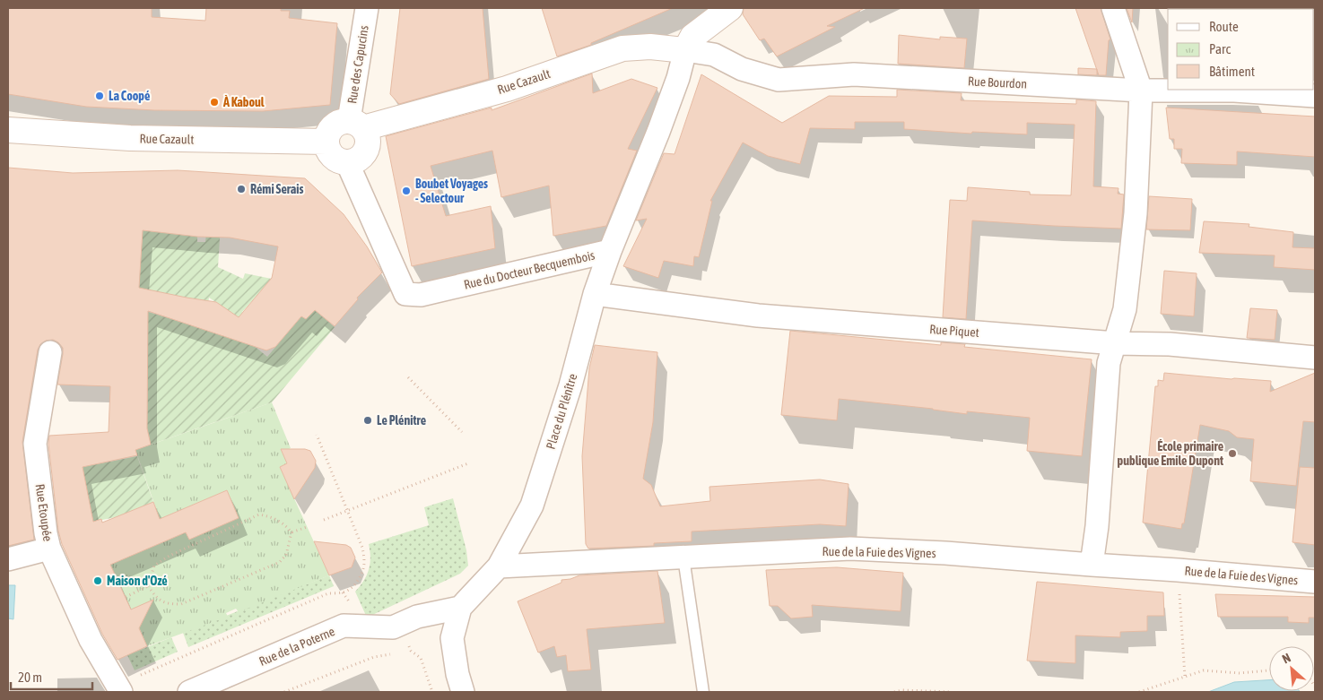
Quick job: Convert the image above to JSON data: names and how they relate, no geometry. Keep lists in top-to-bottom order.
{
  "streets": {
    "street": [
      "Rue des Capucins",
      "Rue Cazault",
      "Rue Bourdon",
      "Rue du Docteur Becquembois",
      "Rue Piquet",
      "Place du Plénître",
      "Rue Etoupée",
      "Rue de la Fuie des Vignes",
      "Rue de la Poterne"
    ]
  },
  "crossings": [
    ["Rue des Capucins", "Rue Cazault"],
    ["Rue des Capucins", "Rue du Docteur Becquembois"],
    ["Rue Cazault", "Rue Bourdon"],
    ["Rue Cazault", "Rue du Docteur Becquembois"],
    ["Rue Bourdon", "Rue du Docteur Becquembois"],
    ["Rue du Docteur Becquembois", "Place du Plénître"],
    ["Rue Piquet", "Place du Plénître"],
    ["Place du Plénître", "Rue de la Fuie des Vignes"]
  ],
  "places": [
    "La Coopé",
    "À Kaboul",
    "Rémi Serais",
    "Boubet Voyages - Selectour",
    "Le Plénitre",
    "École primaire publique Emile Dupont",
    "Maison d'Ozé"
  ],
  "legend": ["Route", "Parc", "Bâtiment"],
  "scale_bar": "20 m",
  "north": "top left"
}
